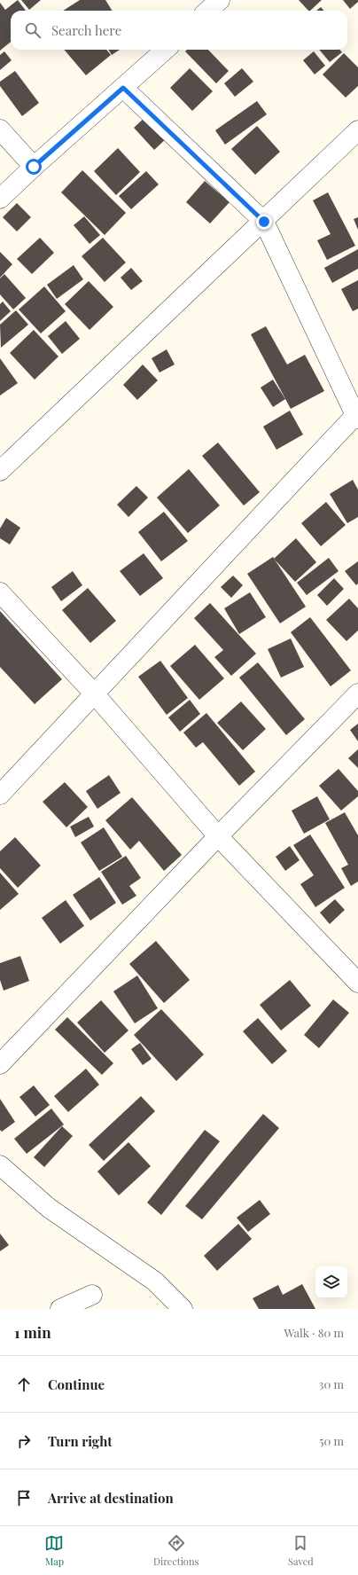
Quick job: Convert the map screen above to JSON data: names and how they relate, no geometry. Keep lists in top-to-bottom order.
{
  "page": {
    "search": "Search here",
    "heading": ["1 min", "Walk · 80 m"],
    "list": [
      ["Continue", "30 m"],
      ["Turn right", "50 m"],
      "Arrive at destination"
    ],
    "nav": ["Map", "Directions", "Saved"]
  }
}
